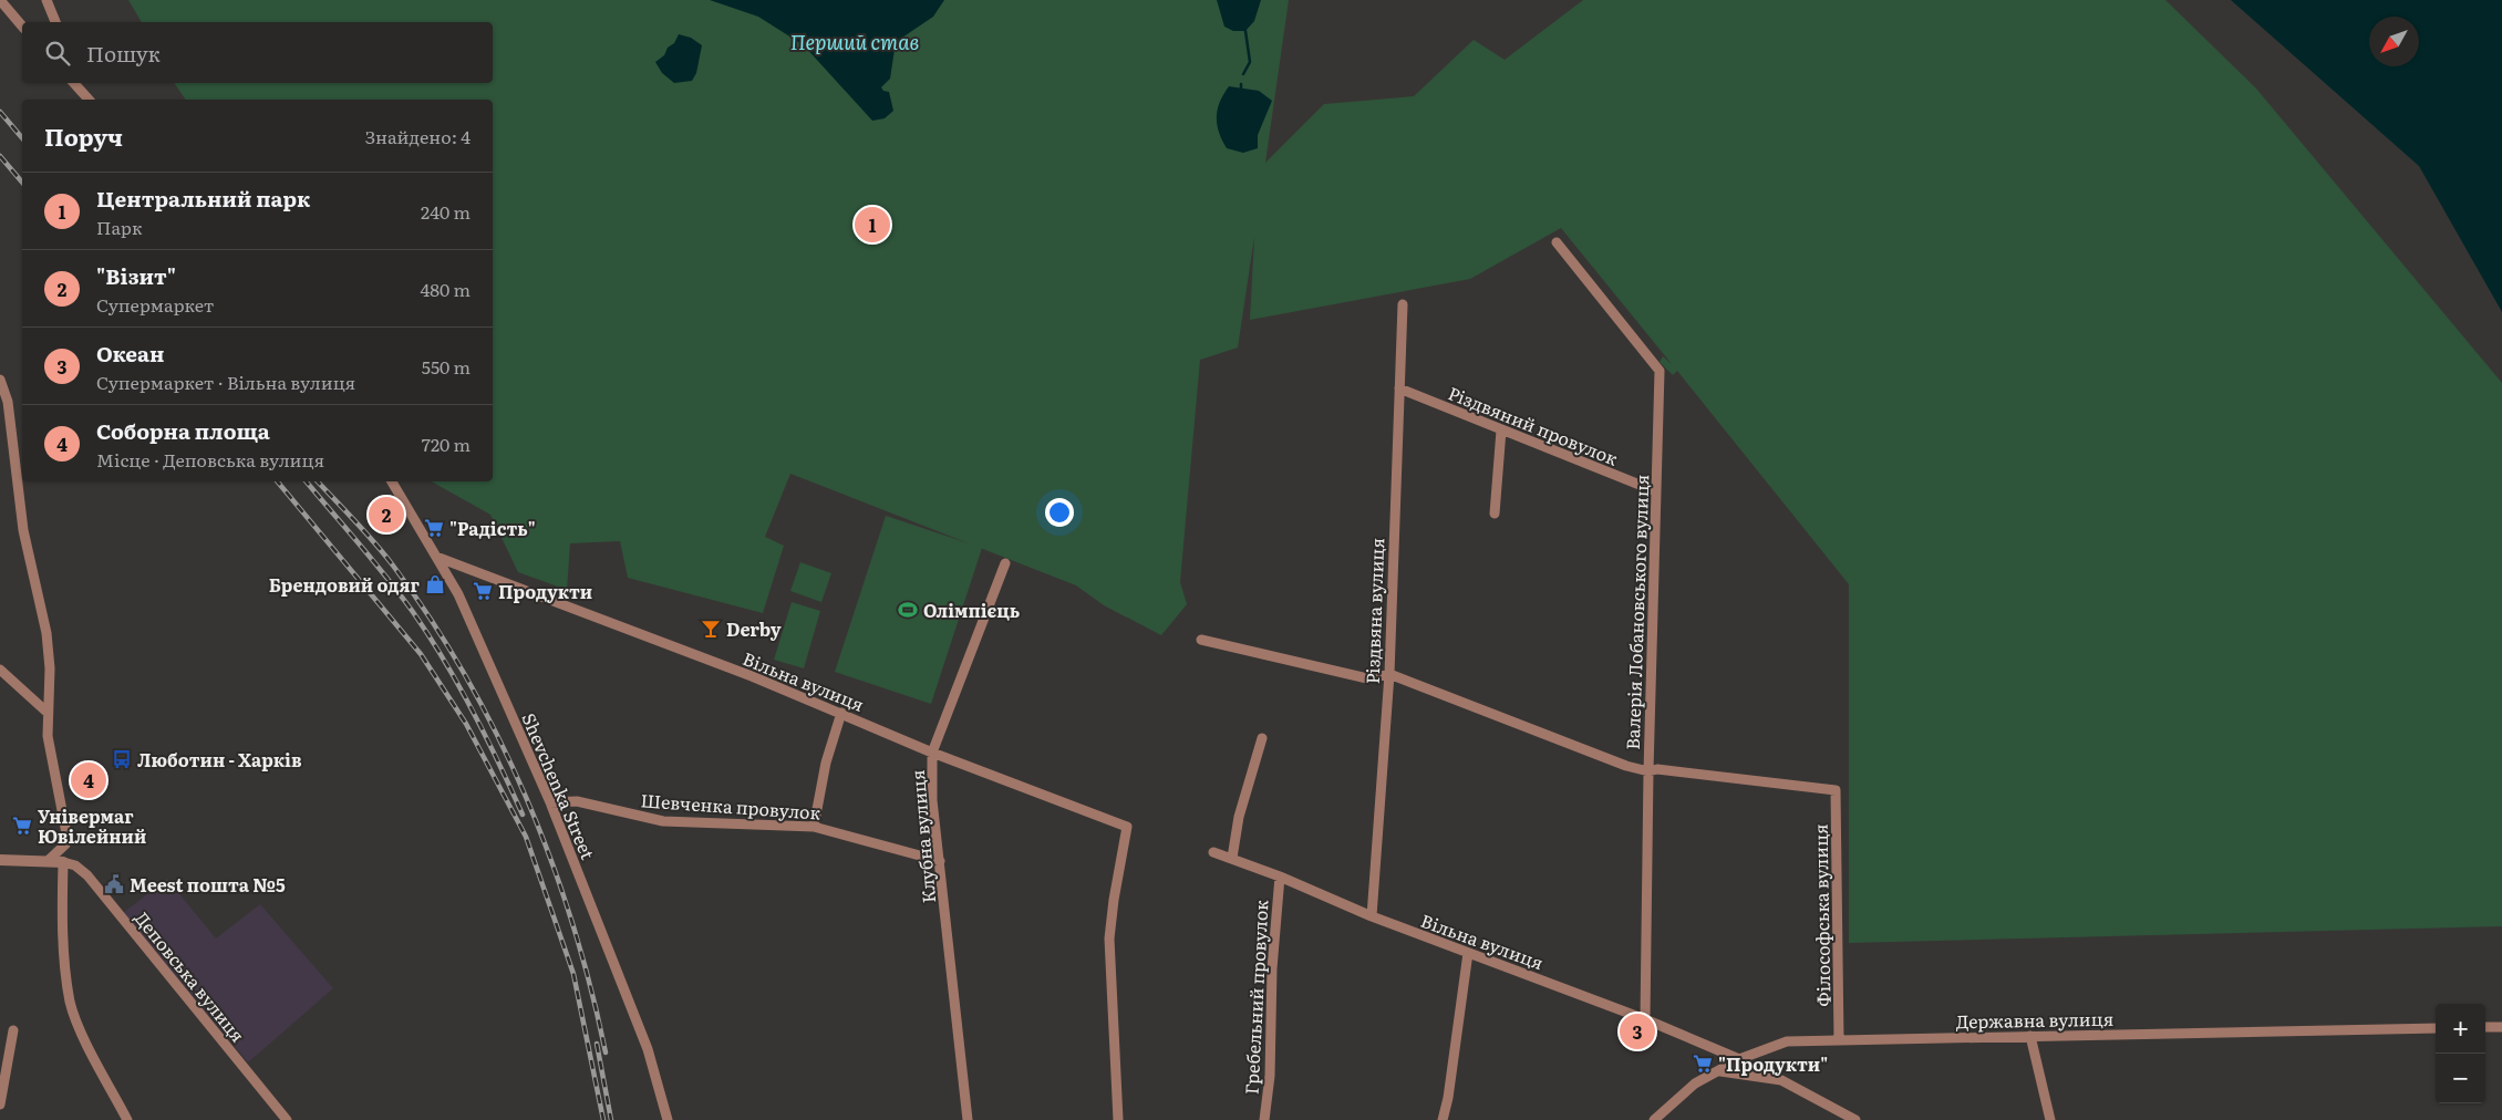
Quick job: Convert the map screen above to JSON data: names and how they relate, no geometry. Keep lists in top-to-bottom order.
{
  "streets": {
    "street": [
      "Різдвяний провулок",
      "Різдвяна вулиця",
      "Валерія Лобановського вулиця",
      "Вільна вулиця",
      "Shevchenka Street",
      "Шевченка провулок",
      "Клубна вулиця",
      "Філософська вулиця",
      "Деповська вулиця",
      "Гребельний провулок",
      "Державна вулиця"
    ]
  },
  "crossings": [
    ["Різдвяний провулок", "Різдвяна вулиця"],
    ["Різдвяний провулок", "Валерія Лобановського вулиця"],
    ["Різдвяна вулиця", "Вільна вулиця"],
    ["Валерія Лобановського вулиця", "Вільна вулиця"],
    ["Валерія Лобановського вулиця", "Філософська вулиця"],
    ["Вільна вулиця", "Shevchenka Street"],
    ["Вільна вулиця", "Клубна вулиця"],
    ["Вільна вулиця", "Гребельний провулок"],
    ["Вільна вулиця", "Державна вулиця"],
    ["Shevchenka Street", "Шевченка провулок"],
    ["Шевченка провулок", "Клубна вулиця"],
    ["Філософська вулиця", "Державна вулиця"]
  ],
  "water": ["Перший став"],
  "places": {
    "supermarket": [
      "\"Радість\"",
      "Продукти",
      "Універмаг Ювілейний",
      "\"Продукти\""
    ],
    "shop": ["Брендовий одяг"],
    "sports": ["Олімпієць"],
    "bar": ["Derby"],
    "bus stop": ["Люботин - Харків"],
    "public building": ["Meest пошта №5"]
  },
  "north": "bottom left",
  "page": {
    "search": "Пошук",
    "heading": ["Поруч", "Знайдено: 4"],
    "list": [
      {
        "mark": "1",
        "name": "Центральний парк",
        "note": "Парк",
        "value": "240 m"
      },
      {
        "mark": "2",
        "name": "\"Візит\"",
        "note": "Супермаркет",
        "value": "480 m"
      },
      {
        "mark": "3",
        "name": "Океан",
        "note": "Супермаркет · Вільна вулиця",
        "value": "550 m"
      },
      {
        "mark": "4",
        "name": "Соборна площа",
        "note": "Місце · Деповська вулиця",
        "value": "720 m"
      }
    ],
    "pins": [
      "1",
      "2",
      "4",
      "3"
    ],
    "map_buttons": ["+", "−"]
  }
}
